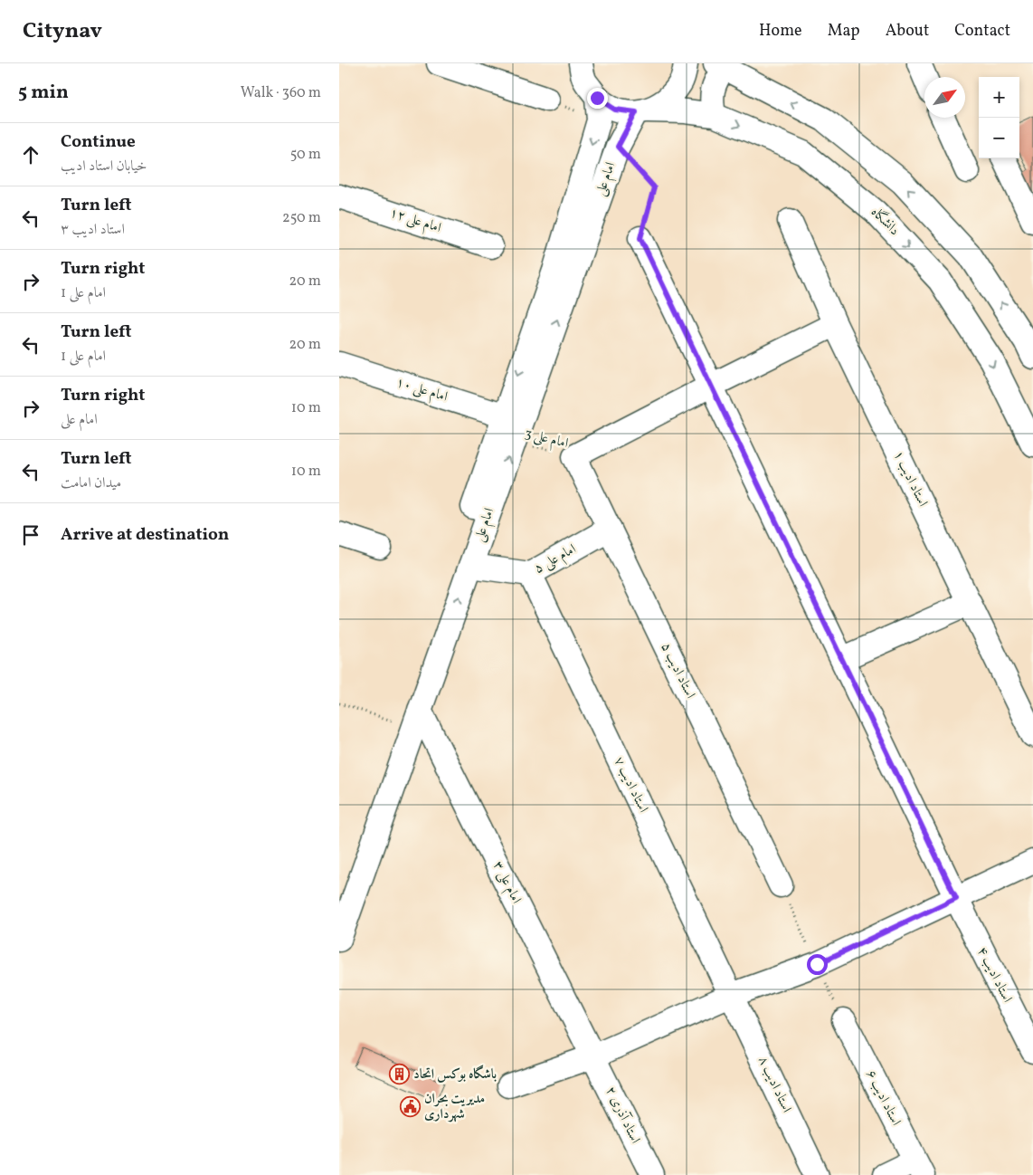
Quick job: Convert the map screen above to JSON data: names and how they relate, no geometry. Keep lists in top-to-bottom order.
{
  "streets": {
    "street": [
      "امام علی",
      "امام علی ۱۲",
      "دانشگاه",
      "امام علی ۱۰",
      "استاد ادیب ۱",
      "امام علی ۵",
      "استاد ادیب ۵",
      "استاد ادیب ۷",
      "امام علی ۳",
      "استاد ادیب ۴",
      "استاد ادیب ۸",
      "استاد ادیب ۶",
      "استاد آذری ۲"
    ],
    "path": ["امام علی 3"]
  },
  "crossings": [
    ["امام علی", "دانشگاه"],
    ["امام علی", "امام علی ۱۰"],
    ["امام علی", "امام علی 3"],
    ["امام علی", "امام علی ۵"],
    ["امام علی", "امام علی ۳"],
    ["امام علی 3", "استاد ادیب ۵"],
    ["امام علی ۵", "استاد ادیب ۵"],
    ["امام علی ۵", "استاد ادیب ۷"],
    ["استاد ادیب ۷", "استاد ادیب ۸"],
    ["امام علی ۳", "استاد آذری ۲"]
  ],
  "places": {
    "building": ["باشگاه بوکس اتحاد"],
    "public building": ["مدیریت بحران شهرداری"]
  },
  "north": "top right",
  "page": {
    "header": "Citynav",
    "nav": [
      "Home",
      "Map",
      "About",
      "Contact"
    ],
    "heading": ["5 min", "Walk · 360 m"],
    "map_buttons": ["+", "−"],
    "list": [
      ["Continue", "خیابان استاد ادیب", "50 m"],
      ["Turn left", "استاد ادیب ۳", "250 m"],
      ["Turn right", "امام علی 1", "20 m"],
      ["Turn left", "امام علی 1", "20 m"],
      ["Turn right", "امام علی", "10 m"],
      ["Turn left", "میدان امامت", "10 m"],
      "Arrive at destination"
    ]
  }
}
